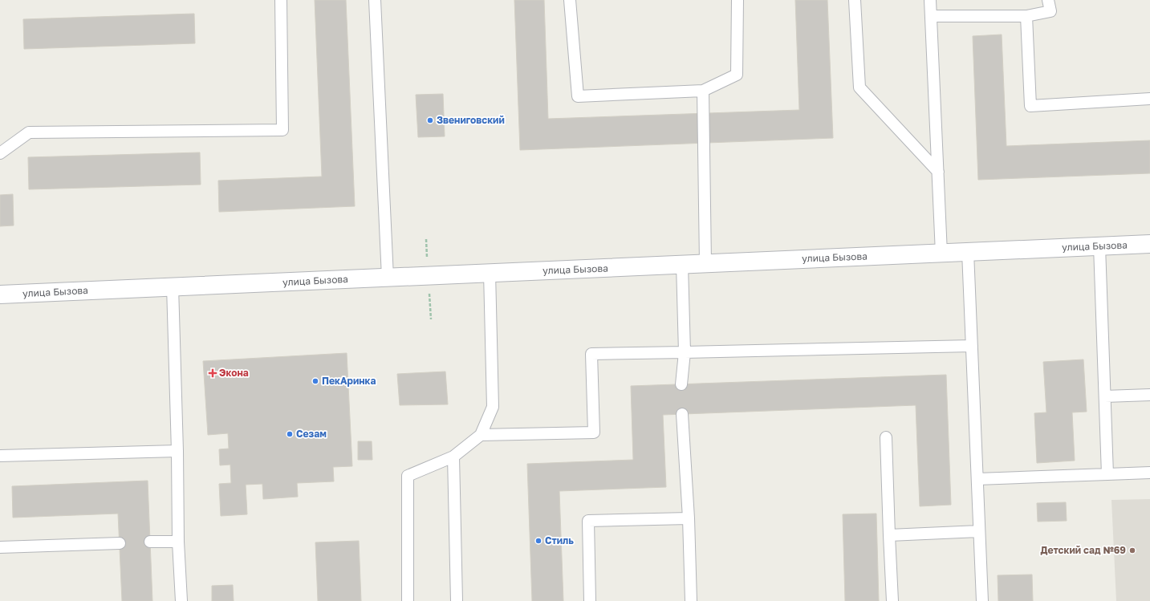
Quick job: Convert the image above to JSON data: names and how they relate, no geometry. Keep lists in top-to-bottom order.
{
  "streets": {
    "street": ["улица Бызова"]
  },
  "places": {
    "other": [
      "Звениговский",
      "ПекАринка",
      "Сезам",
      "Стиль",
      "Детский сад №69"
    ],
    "health": ["Экона"]
  }
}
